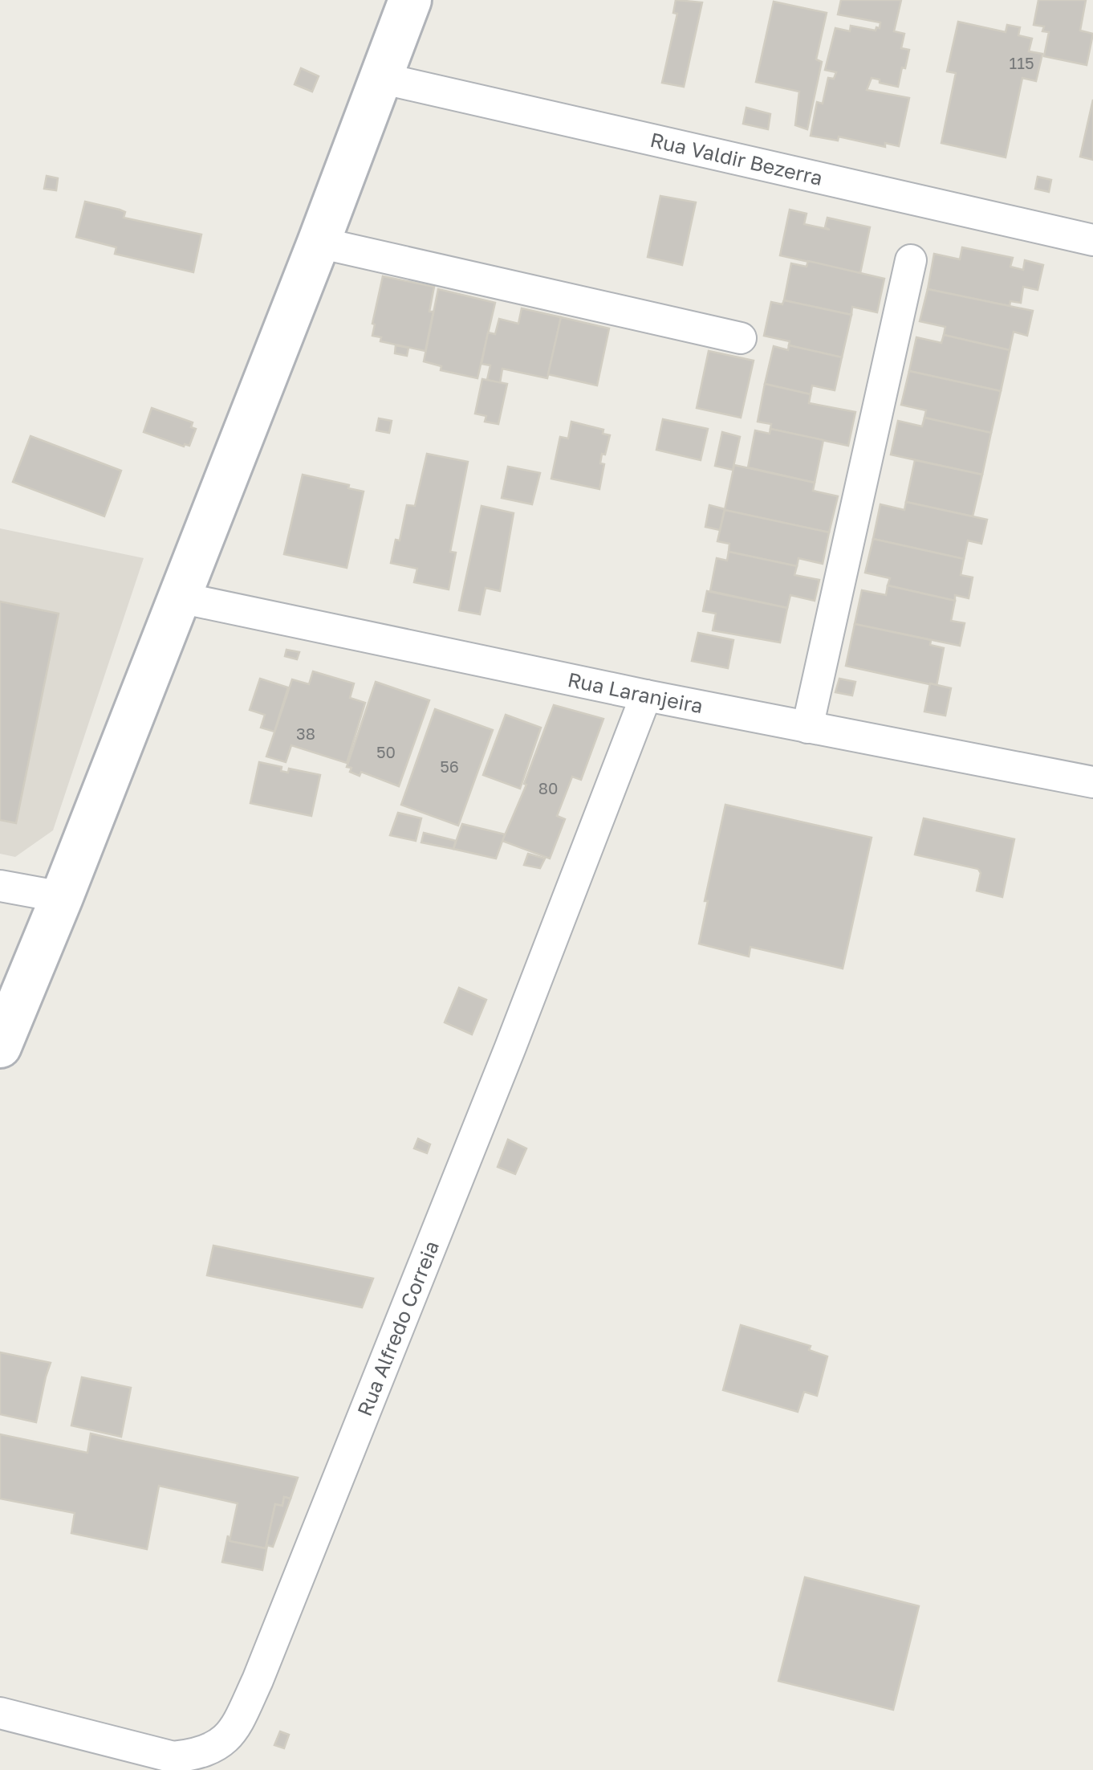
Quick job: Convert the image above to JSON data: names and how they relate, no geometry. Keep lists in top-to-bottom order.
{
  "streets": {
    "street": ["Rua Valdir Bezerra", "Rua Laranjeira", "Rua Alfredo Correia"]
  },
  "crossings": [
    ["Rua Laranjeira", "Rua Alfredo Correia"]
  ],
  "house_numbers": [
    "115",
    "38",
    "50",
    "56",
    "80"
  ]
}
